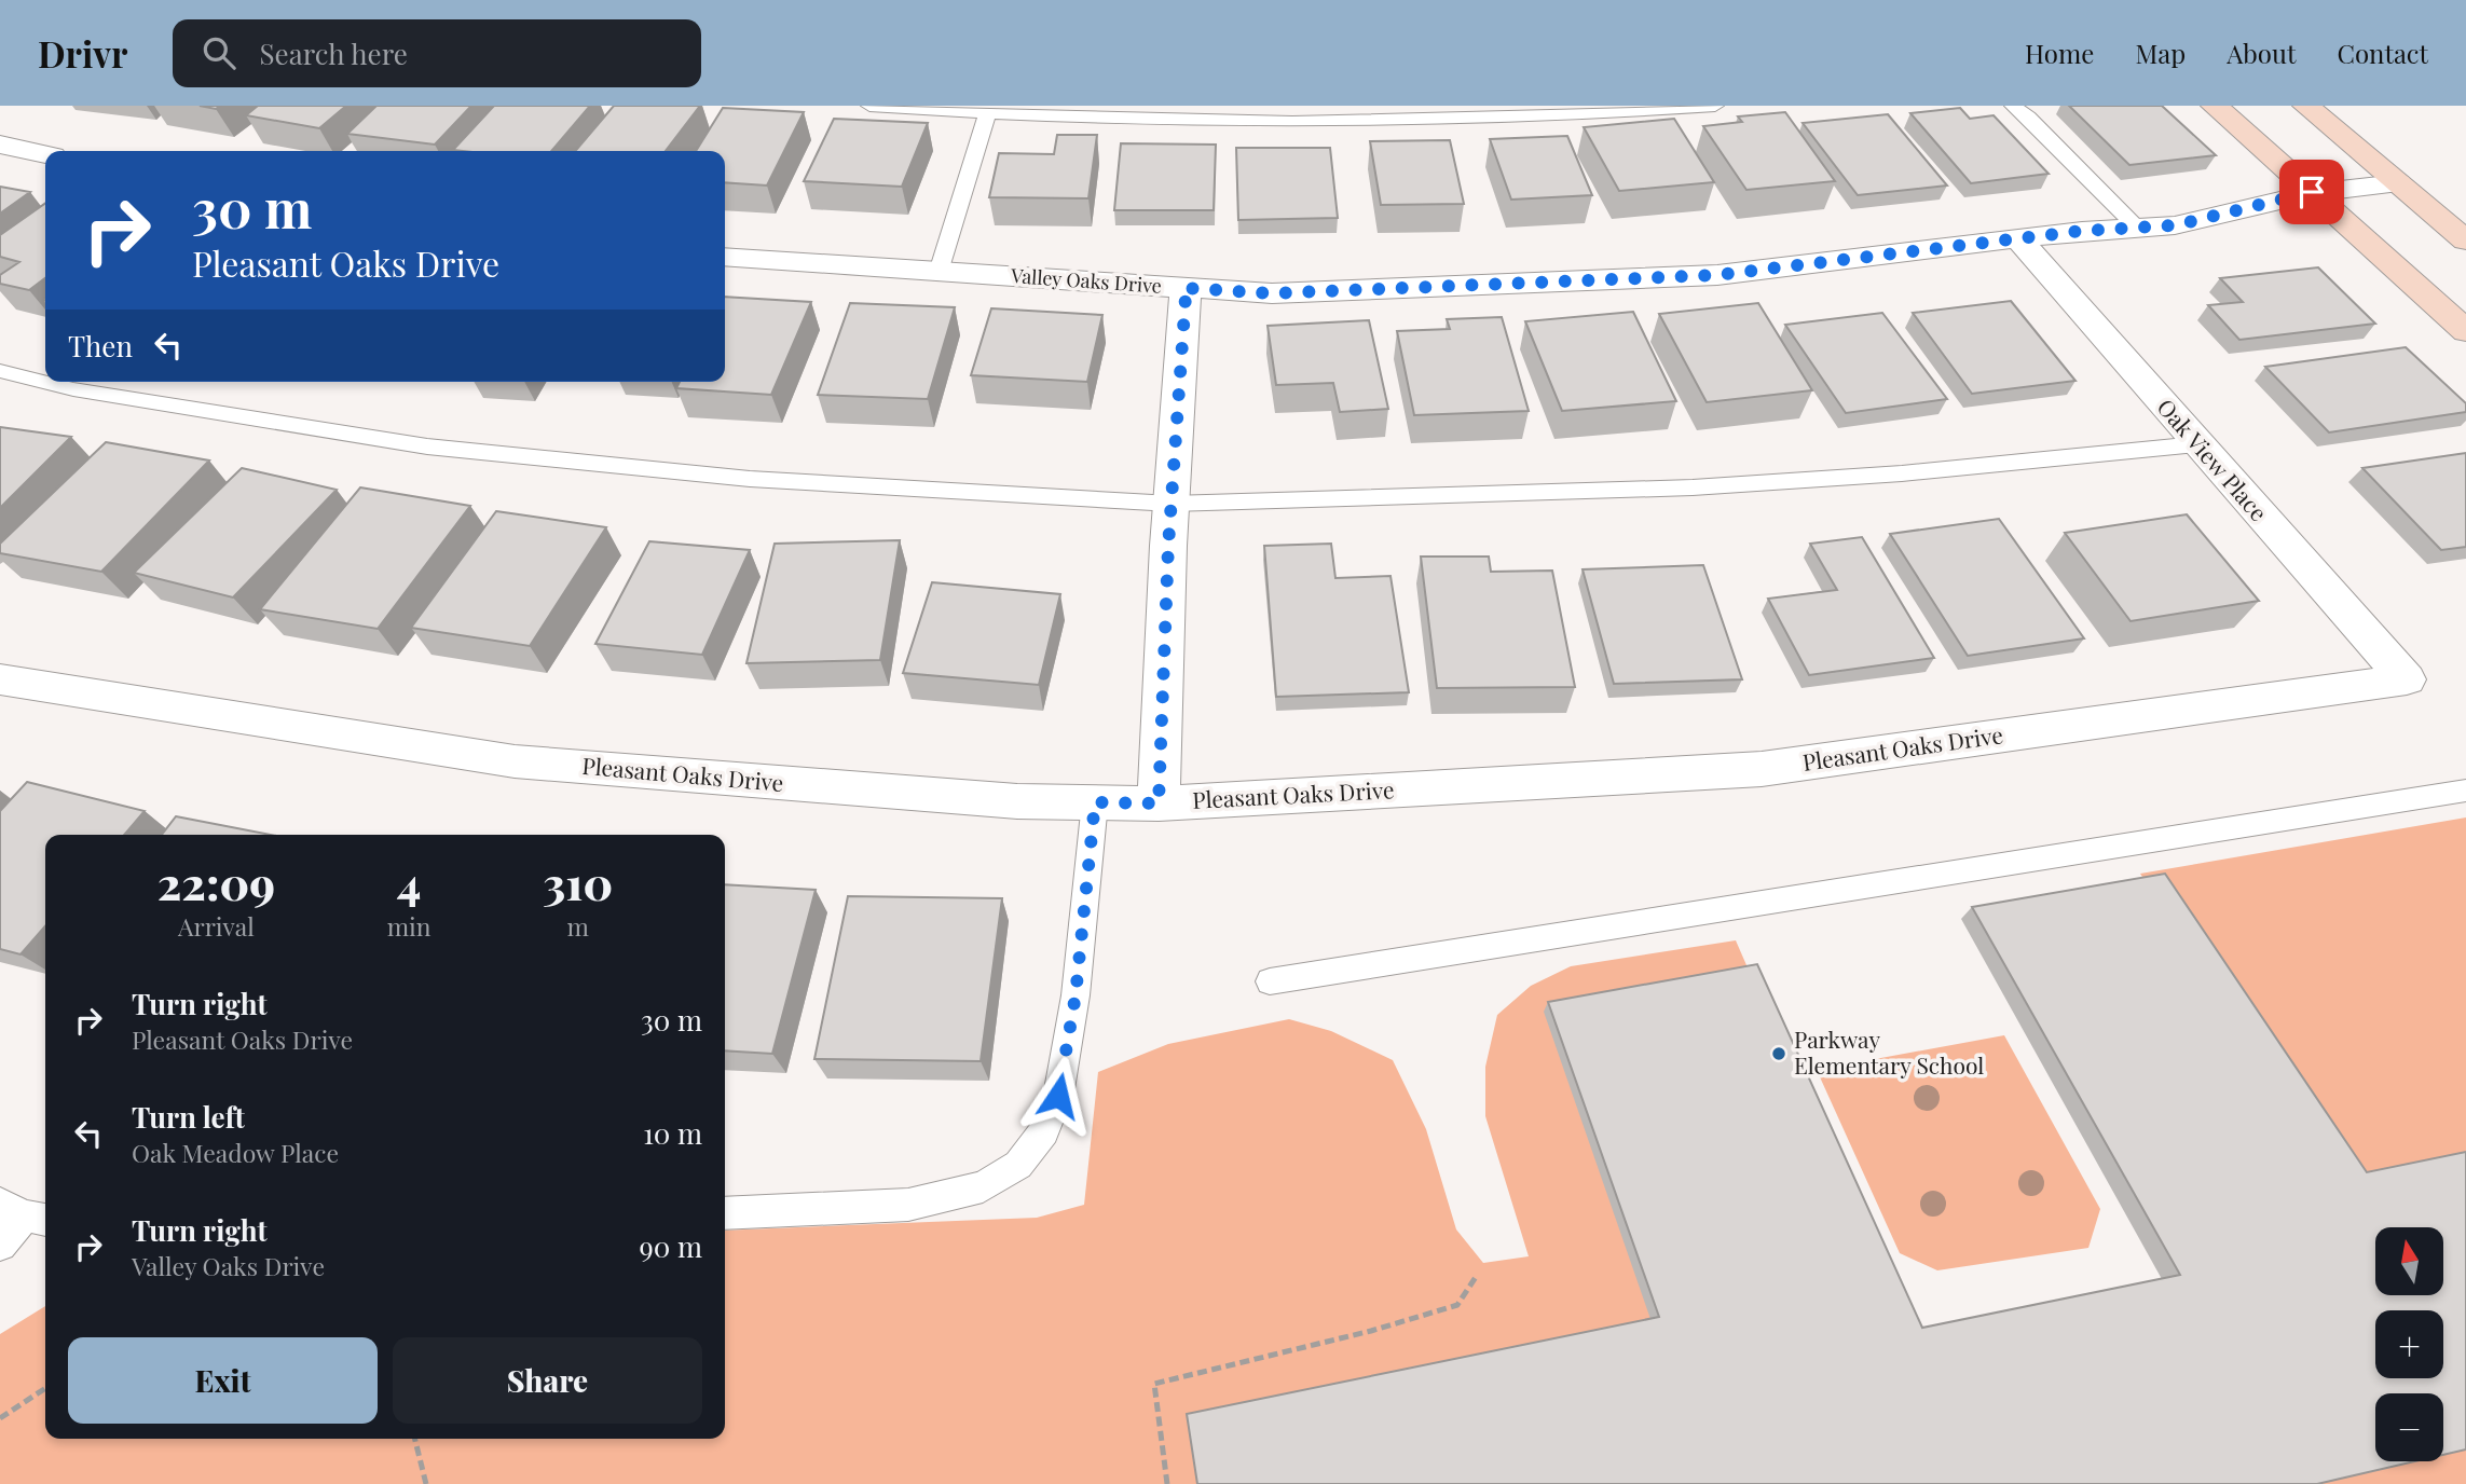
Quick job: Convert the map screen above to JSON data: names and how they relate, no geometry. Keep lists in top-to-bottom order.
{
  "streets": {
    "street": ["Valley Oaks Drive", "Oak View Place", "Pleasant Oaks Drive"]
  },
  "crossings": [
    ["Valley Oaks Drive", "Oak View Place"],
    ["Oak View Place", "Pleasant Oaks Drive"]
  ],
  "places": ["Parkway Elementary School"],
  "north": "top",
  "page": {
    "header": "Drivr",
    "search": "Search here",
    "nav": [
      "Home",
      "Map",
      "About",
      "Contact"
    ],
    "turn": ["30 m", "Pleasant Oaks Drive"],
    "then": "Then",
    "eta": [
      "22:09",
      "Arrival",
      "4",
      "min",
      "310",
      "m"
    ],
    "list": [
      {
        "name": "Turn right",
        "note": "Pleasant Oaks Drive",
        "value": "30 m"
      },
      {
        "name": "Turn left",
        "note": "Oak Meadow Place",
        "value": "10 m"
      },
      {
        "name": "Turn right",
        "note": "Valley Oaks Drive",
        "value": "90 m"
      }
    ],
    "map_buttons": ["+", "−"],
    "buttons": ["Exit", "Share"]
  }
}
